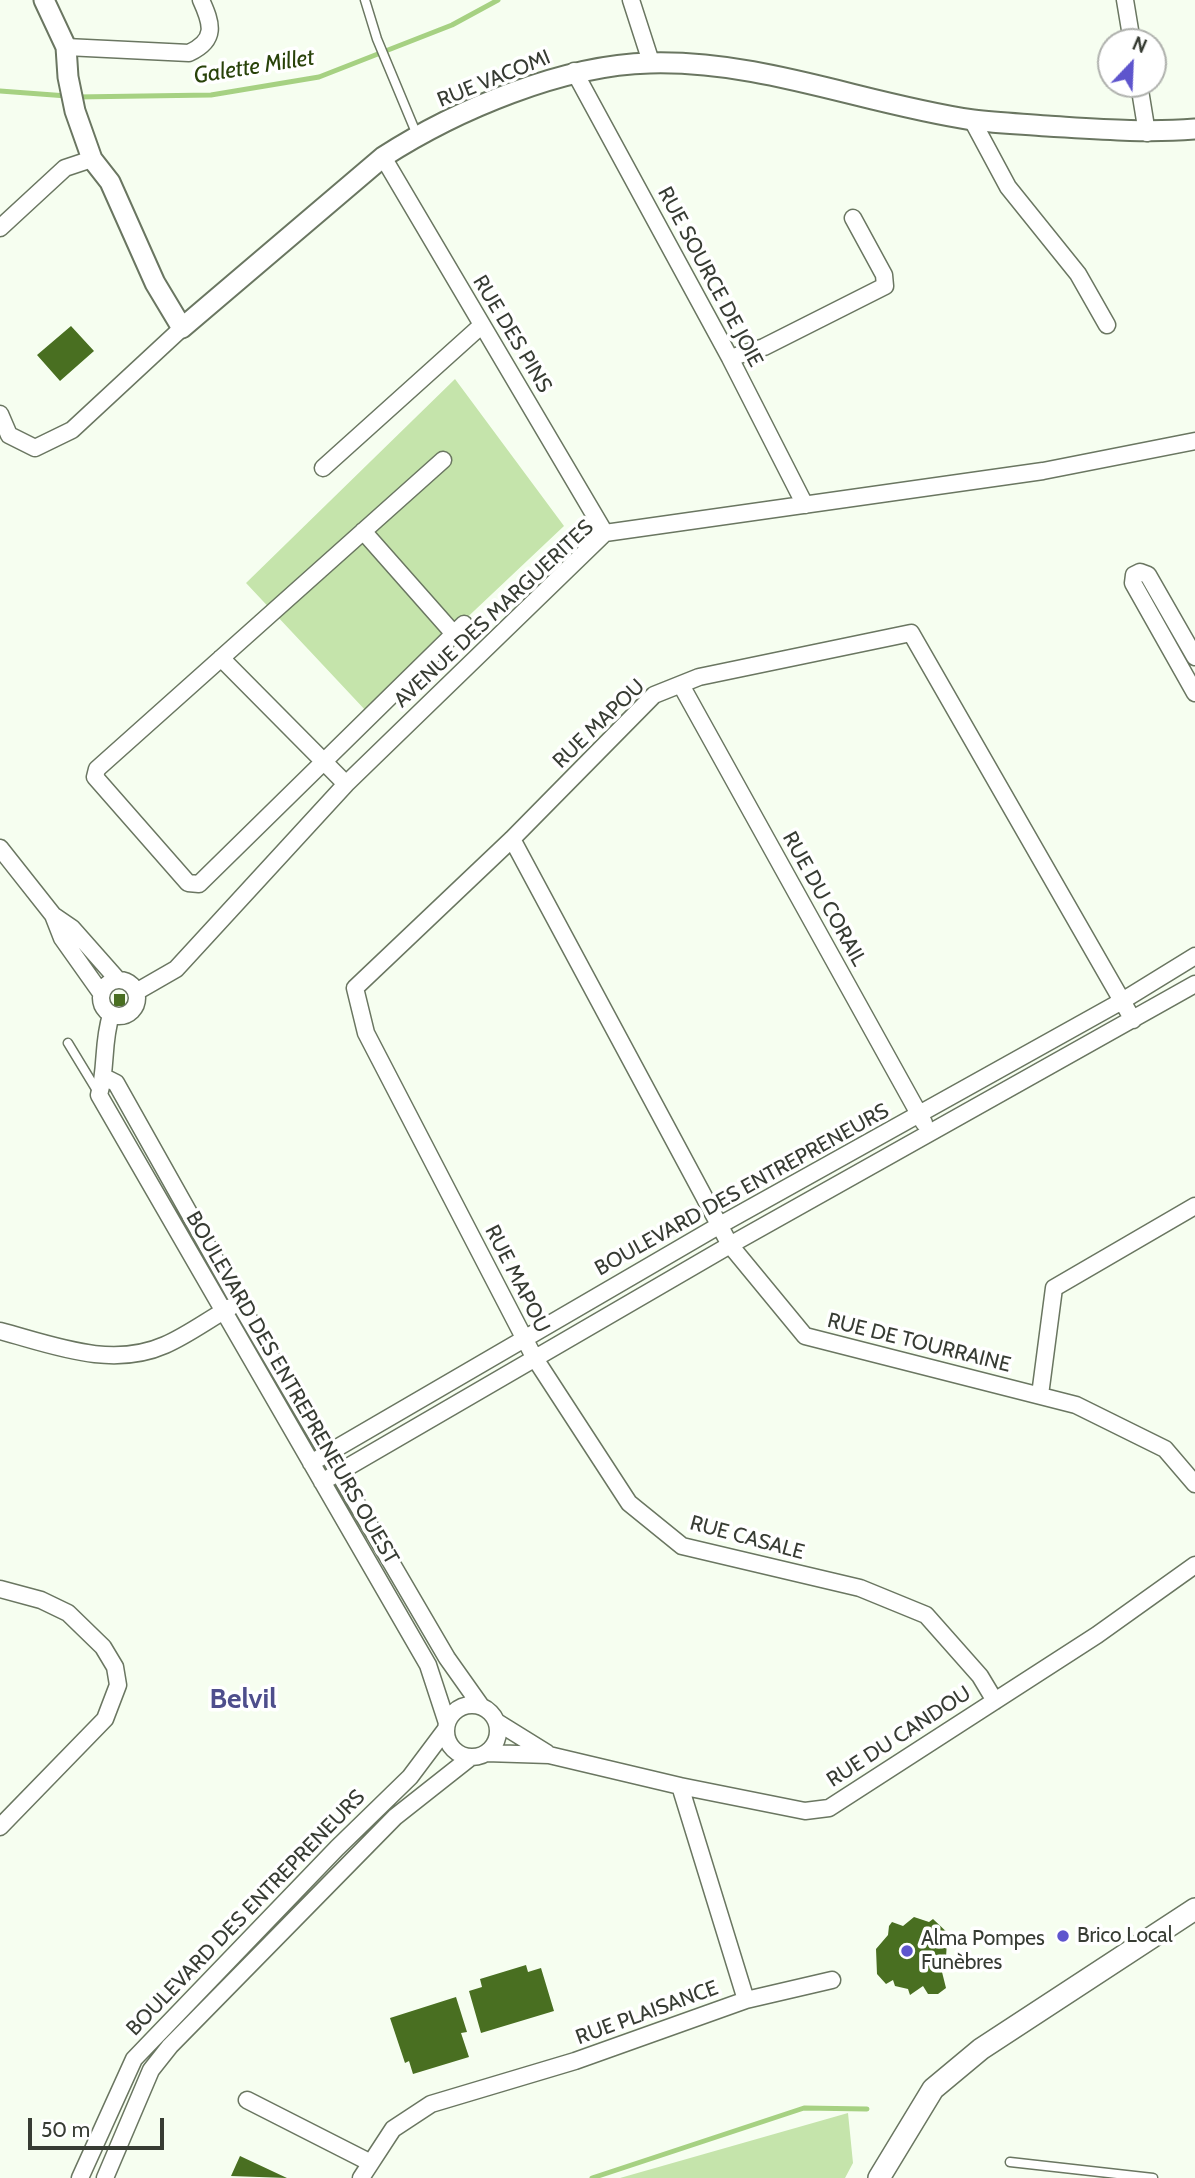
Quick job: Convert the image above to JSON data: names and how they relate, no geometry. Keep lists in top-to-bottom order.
{
  "streets": {
    "street": [
      "RUE VACOMI",
      "RUE SOURCE DE JOIE",
      "RUE DES PINS",
      "AVENUE DES MARGUERITES",
      "RUE MAPOU",
      "RUE DU CORAIL",
      "BOULEVARD DES ENTREPRENEURS",
      "RUE DE TOURRAINE",
      "BOULEVARD DES ENTREPRENEURS OUEST",
      "RUE CASALE",
      "RUE DU CANDOU",
      "RUE PLAISANCE"
    ]
  },
  "crossings": [
    ["RUE VACOMI", "RUE SOURCE DE JOIE"],
    ["RUE VACOMI", "RUE DES PINS"],
    ["RUE SOURCE DE JOIE", "AVENUE DES MARGUERITES"],
    ["RUE DES PINS", "AVENUE DES MARGUERITES"],
    ["RUE MAPOU", "RUE DU CORAIL"],
    ["RUE MAPOU", "BOULEVARD DES ENTREPRENEURS"],
    ["RUE MAPOU", "RUE DE TOURRAINE"],
    ["RUE MAPOU", "RUE CASALE"],
    ["RUE DU CORAIL", "BOULEVARD DES ENTREPRENEURS"],
    ["BOULEVARD DES ENTREPRENEURS", "RUE DE TOURRAINE"],
    ["BOULEVARD DES ENTREPRENEURS", "BOULEVARD DES ENTREPRENEURS OUEST"],
    ["BOULEVARD DES ENTREPRENEURS", "RUE CASALE"],
    ["BOULEVARD DES ENTREPRENEURS", "RUE DU CANDOU"],
    ["BOULEVARD DES ENTREPRENEURS OUEST", "RUE DU CANDOU"],
    ["RUE CASALE", "RUE DU CANDOU"],
    ["RUE DU CANDOU", "RUE PLAISANCE"]
  ],
  "districts": ["Belvil"],
  "water": ["Galette Millet"],
  "places": ["Brico Local", "Alma Pompes Funèbres"],
  "scale_bar": "50 m",
  "north": "top right"
}
